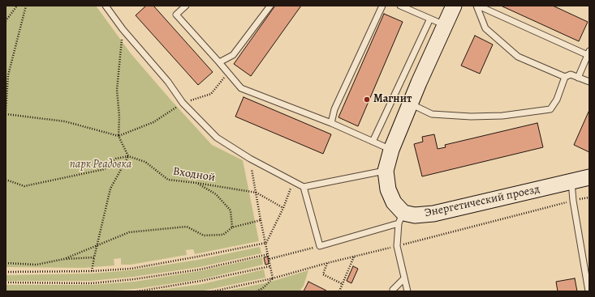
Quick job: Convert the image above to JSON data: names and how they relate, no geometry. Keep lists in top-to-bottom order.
{
  "streets": {
    "street": ["Энергетический проезд"],
    "path": ["Входной"]
  },
  "parks": ["парк Реадовка"],
  "places": ["Магнит"]
}
